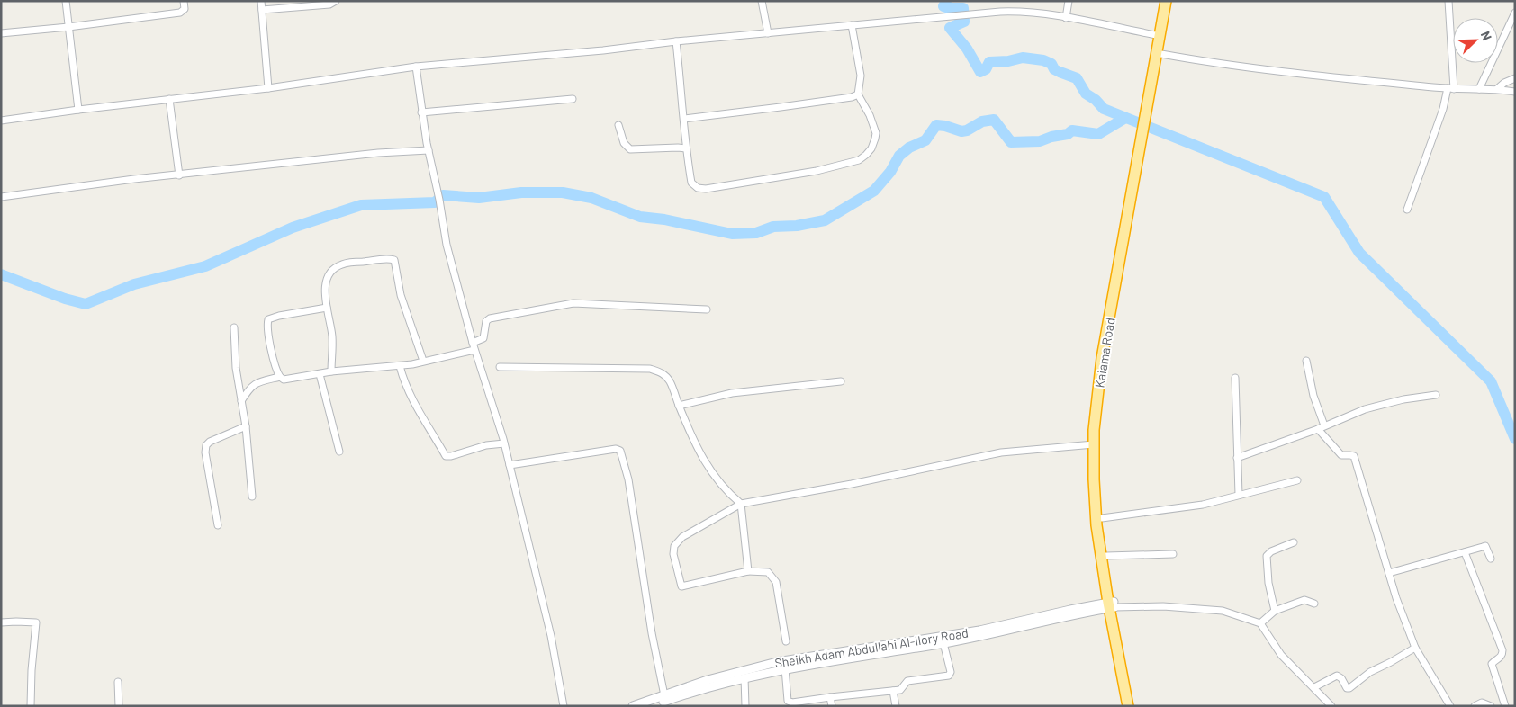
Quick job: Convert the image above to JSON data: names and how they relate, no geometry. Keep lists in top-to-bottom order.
{
  "streets": {
    "highway": ["Kaiama Road"],
    "street": ["Sheikh Adam Abdullahi Al-Ilory Road"]
  },
  "crossings": [
    ["Kaiama Road", "Sheikh Adam Abdullahi Al-Ilory Road"]
  ],
  "north": "top right"
}
